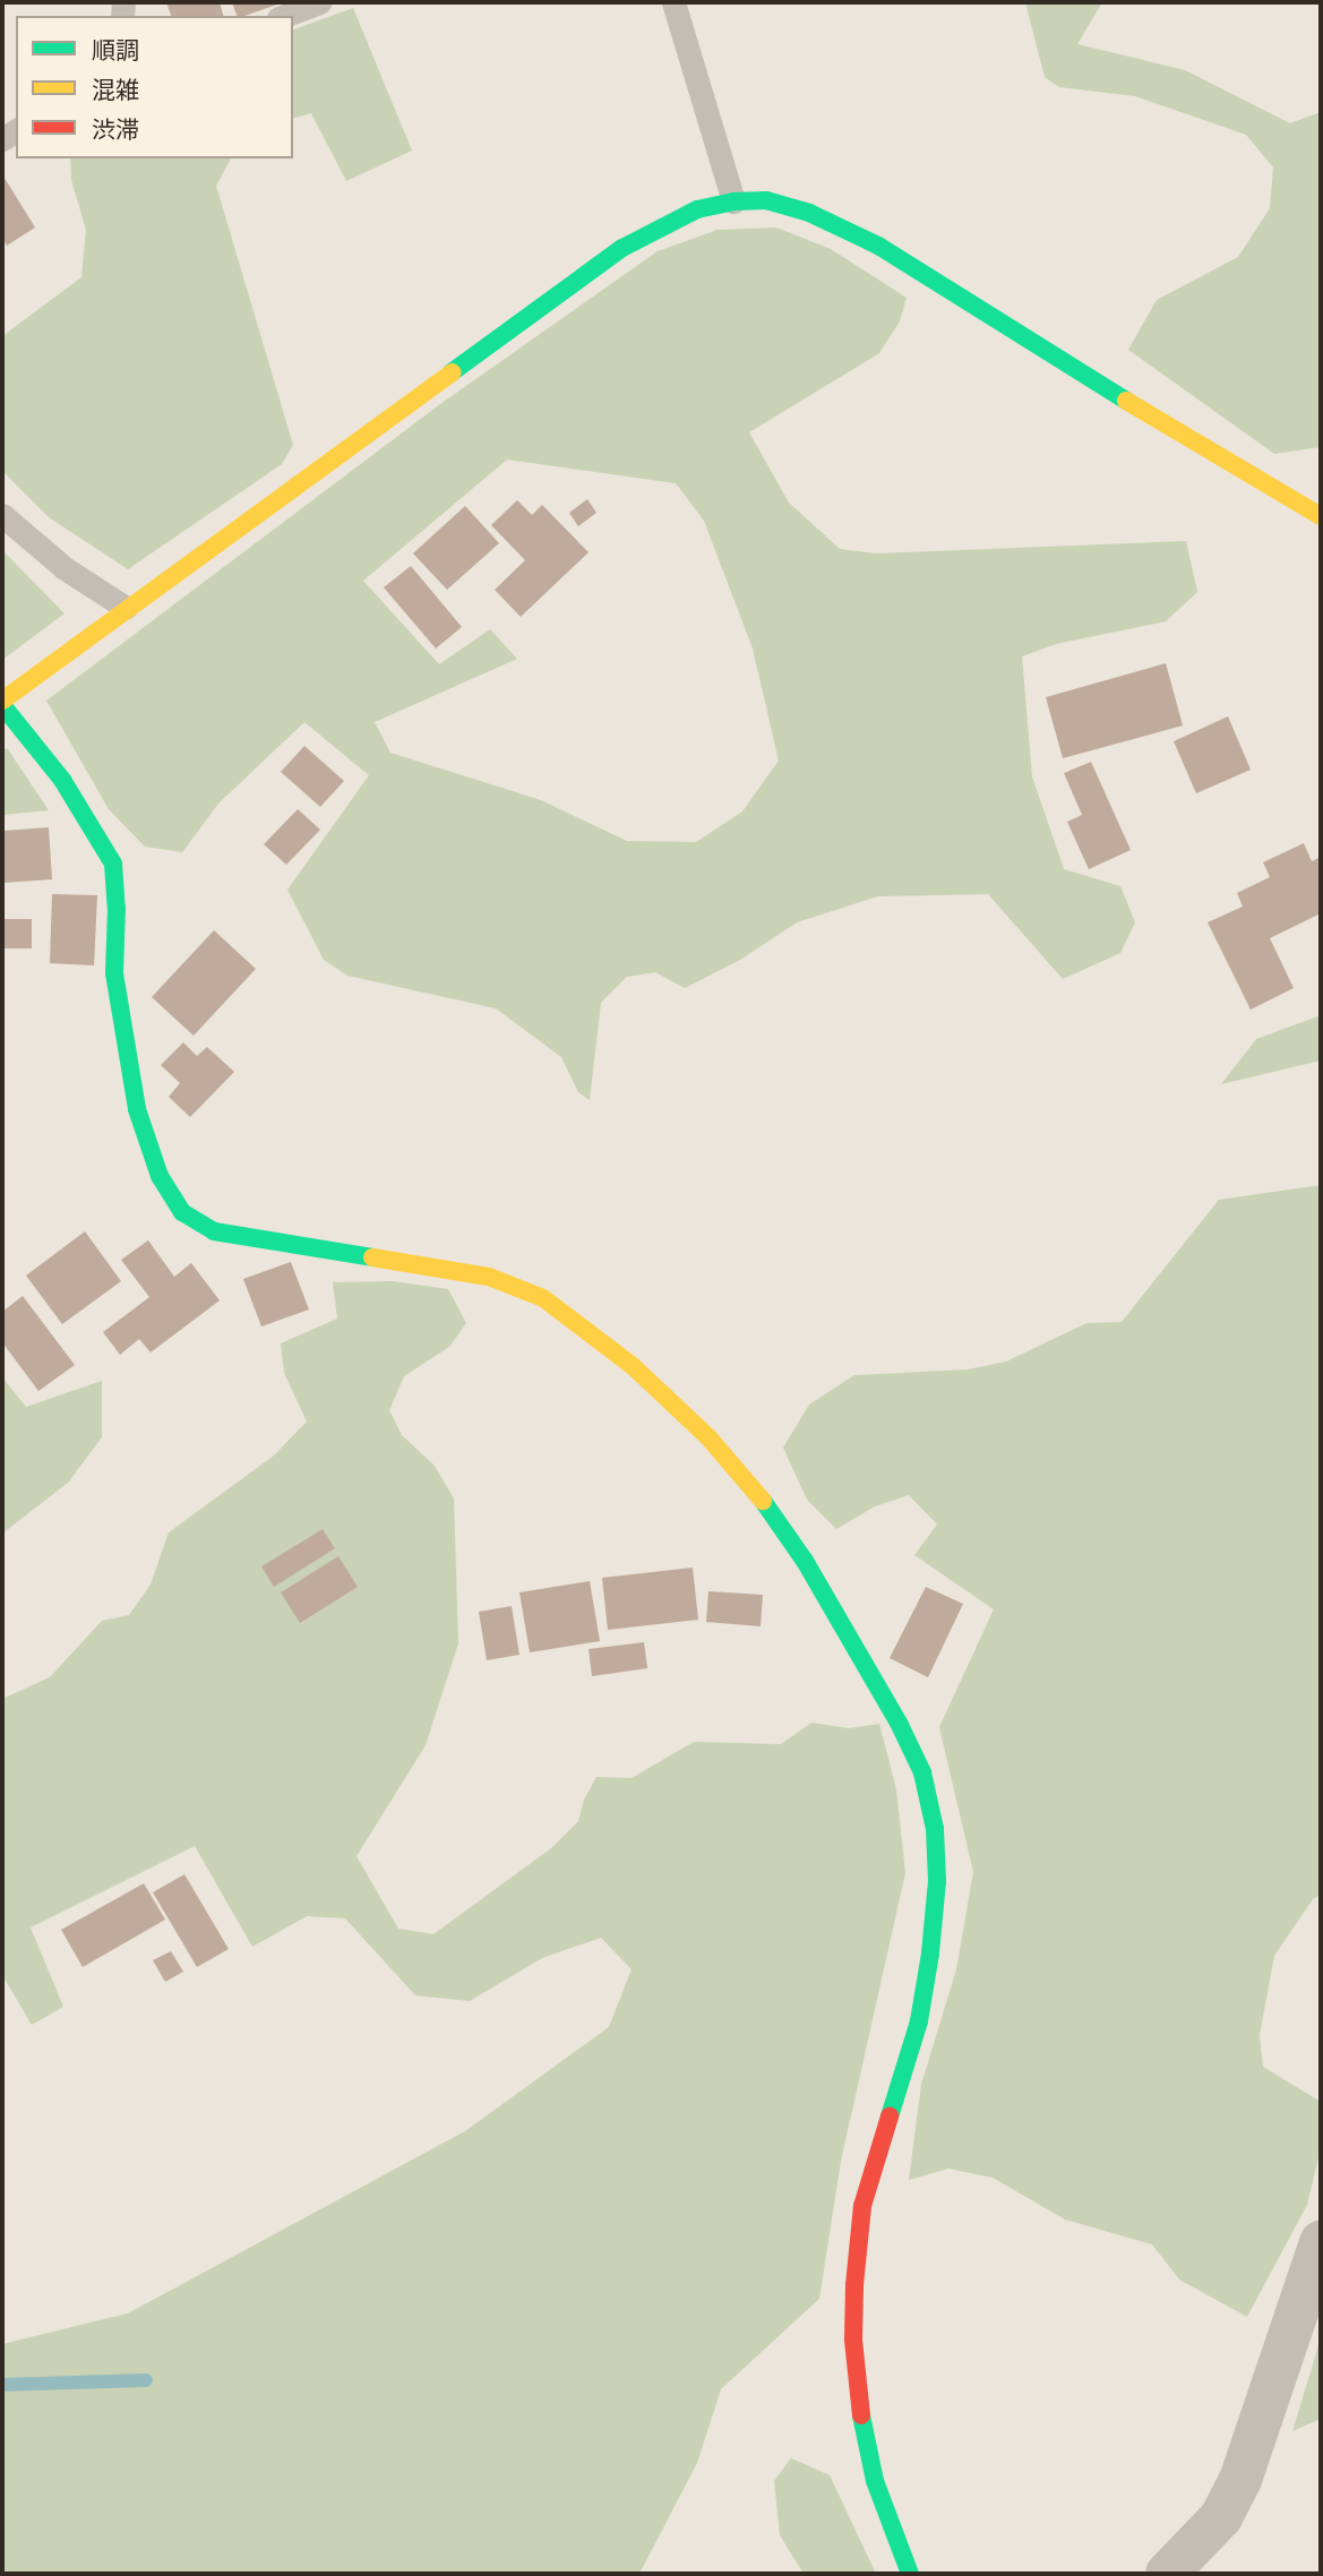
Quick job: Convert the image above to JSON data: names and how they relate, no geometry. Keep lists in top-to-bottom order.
{
  "legend": ["順調", "混雑", "渋滞"]
}
